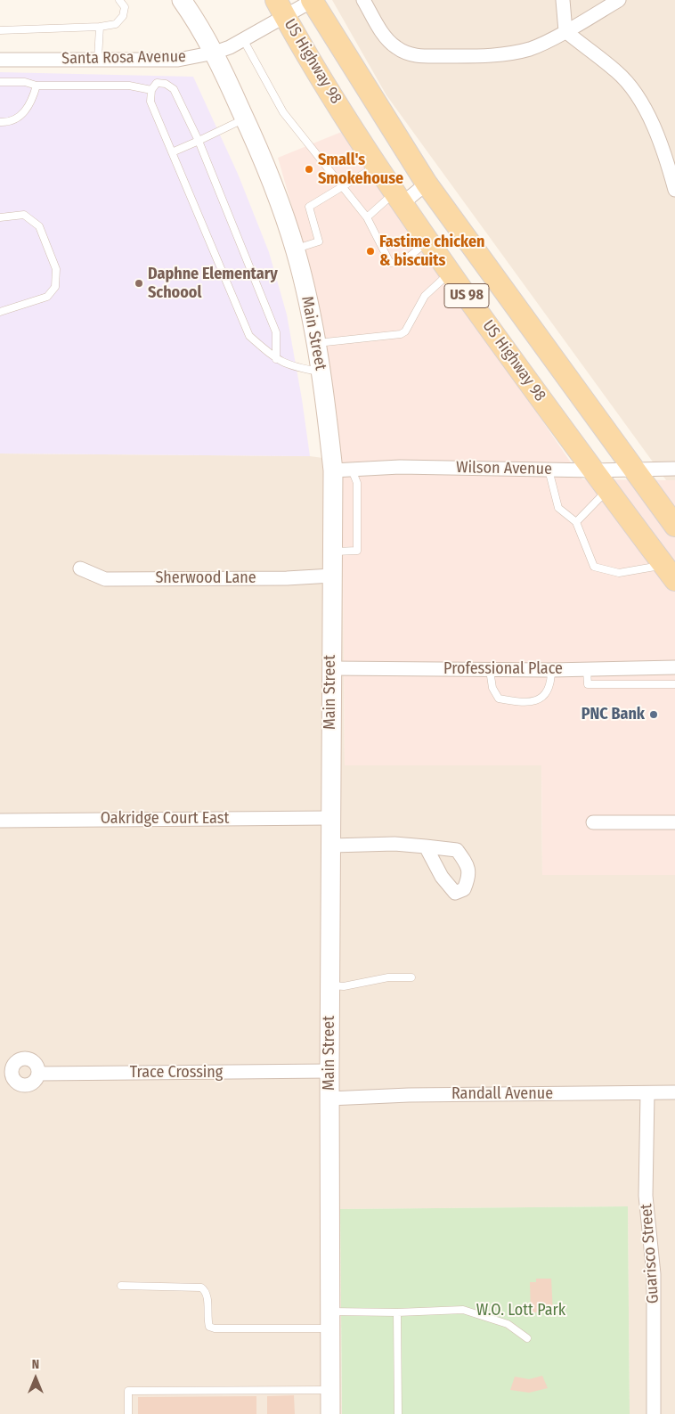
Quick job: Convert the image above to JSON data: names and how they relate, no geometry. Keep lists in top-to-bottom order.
{
  "streets": {
    "main road": ["US Highway 98", "US 98", "Main Street"],
    "street": [
      "Santa Rosa Avenue",
      "Wilson Avenue",
      "Sherwood Lane",
      "Professional Place",
      "Oakridge Court East",
      "Trace Crossing",
      "Randall Avenue",
      "Guarisco Street"
    ]
  },
  "crossings": [
    ["Santa Rosa Avenue", "US Highway 98"],
    ["Santa Rosa Avenue", "Main Street"],
    ["US Highway 98", "Wilson Avenue"],
    ["Main Street", "Wilson Avenue"],
    ["Main Street", "Sherwood Lane"],
    ["Main Street", "Professional Place"],
    ["Main Street", "Oakridge Court East"],
    ["Main Street", "Trace Crossing"],
    ["Main Street", "Randall Avenue"],
    ["Randall Avenue", "Guarisco Street"]
  ],
  "parks": ["W.O. Lott Park"],
  "places": [
    "Small's Smokehouse",
    "Fastime chicken & biscuits",
    "Daphne Elementary Schoool",
    "PNC Bank"
  ],
  "north": "top"
}
